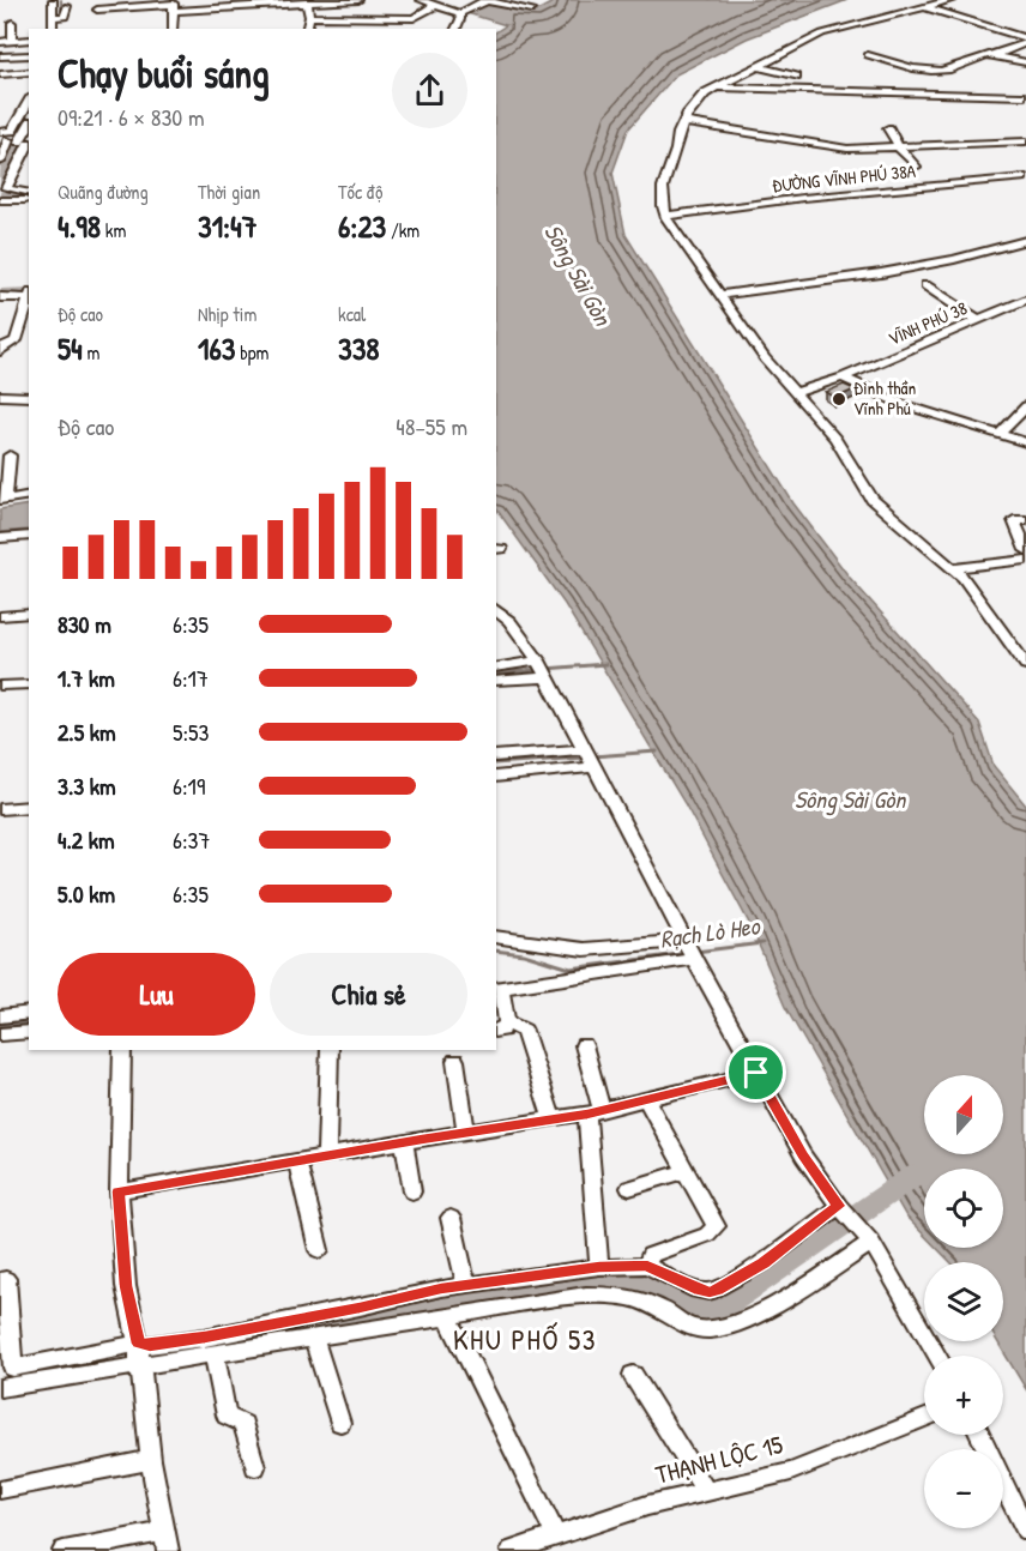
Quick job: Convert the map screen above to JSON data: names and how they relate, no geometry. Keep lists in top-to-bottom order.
{
  "streets": {
    "street": ["ĐƯỜNG VĨNH PHÚ 38A", "VĨNH PHÚ 38", "THẠNH LỘC 15"]
  },
  "districts": ["KHU PHỐ 53"],
  "water": ["Sông Sài Gòn", "Rạch Lò Heo"],
  "places": ["Đình thần Vĩnh Phú"],
  "north": "top",
  "page": {
    "heading": ["Chạy buổi sáng", "09:21 · 6 × 830 m"],
    "stats": [
      ["Quãng đường", "4.98 km"],
      ["Thời gian", "31:47"],
      ["Tốc độ", "6:23 /km"],
      ["Độ cao", "54 m"],
      ["Nhịp tim", "163 bpm"],
      ["kcal", "338"]
    ],
    "chart": ["Độ cao", "48–55 m"],
    "list": [
      {
        "name": "830 m",
        "note": "6:35"
      },
      {
        "name": "1.7 km",
        "note": "6:17"
      },
      {
        "name": "2.5 km",
        "note": "5:53"
      },
      {
        "name": "3.3 km",
        "note": "6:19"
      },
      {
        "name": "4.2 km",
        "note": "6:37"
      },
      {
        "name": "5.0 km",
        "note": "6:35"
      }
    ],
    "buttons": ["Lưu", "Chia sẻ"],
    "map_buttons": ["+", "−"]
  }
}
